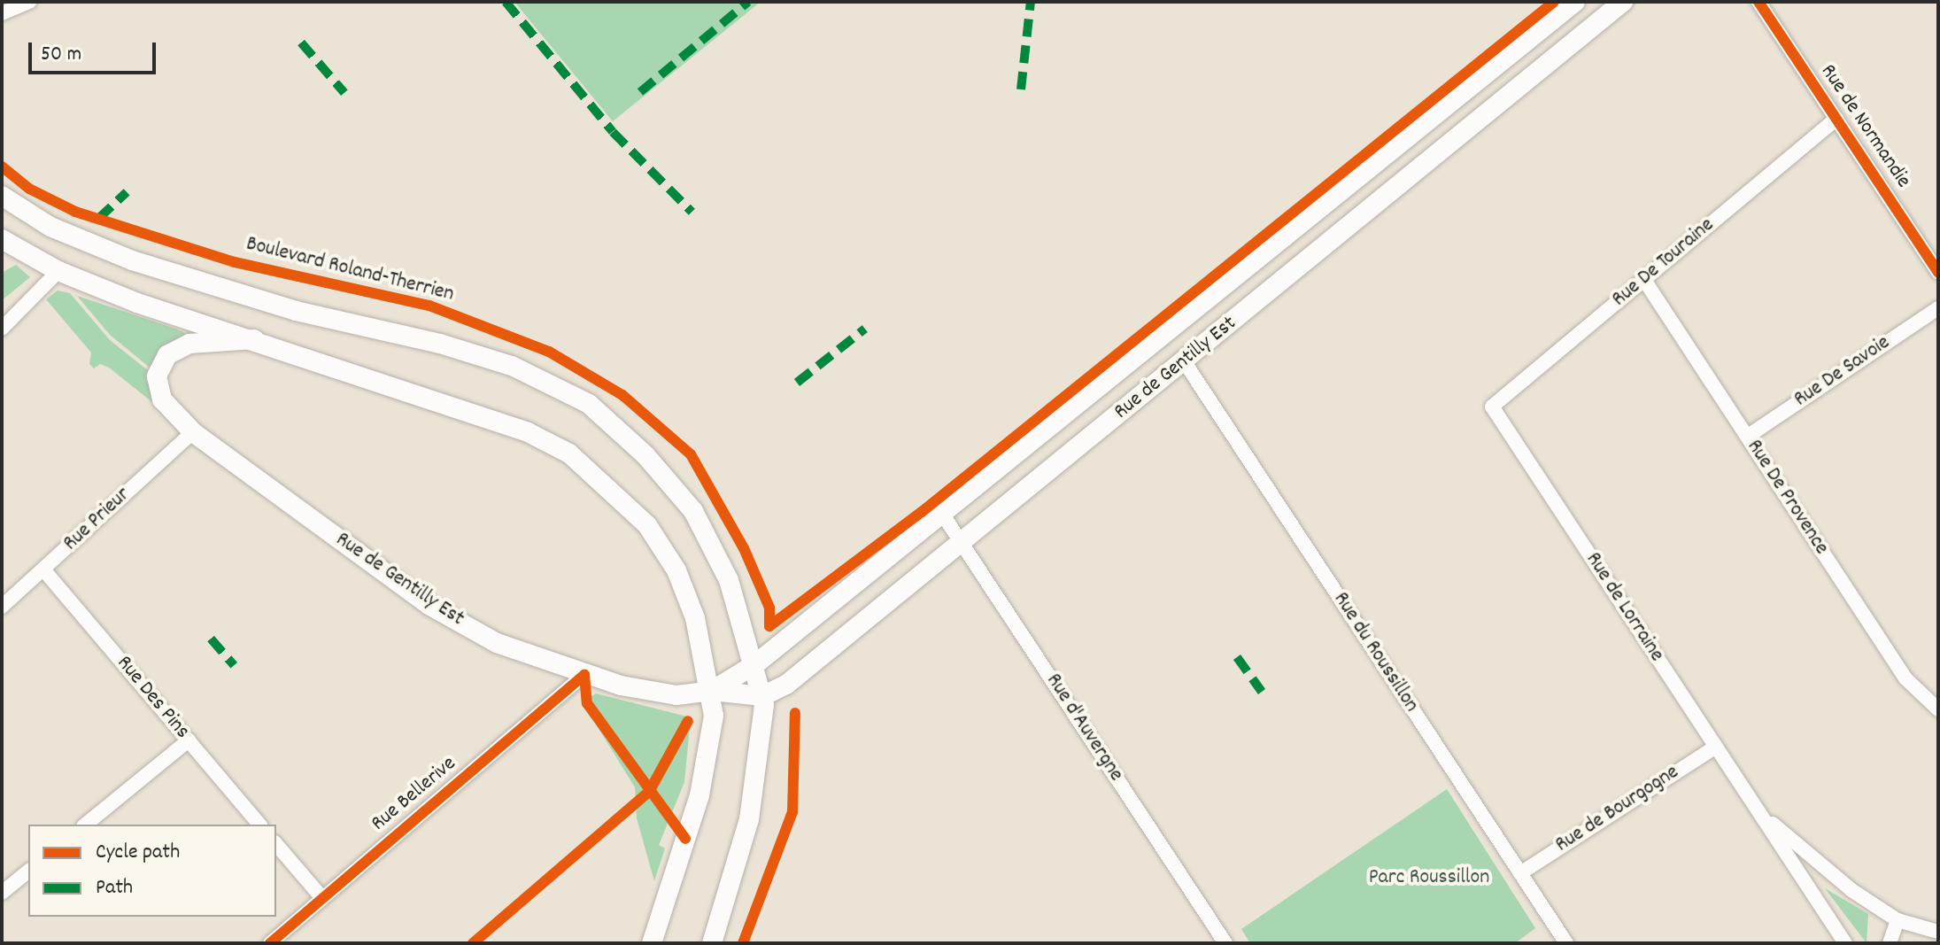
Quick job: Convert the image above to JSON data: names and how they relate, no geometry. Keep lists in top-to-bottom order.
{
  "streets": {
    "street": [
      "Rue de Normandie",
      "Rue De Touraine",
      "Rue de Gentilly Est",
      "Rue De Savoie",
      "Rue De Provence",
      "Rue Prieur",
      "Rue de Lorraine",
      "Rue du Roussillon",
      "Rue Des Pins",
      "Rue d'Auvergne",
      "Rue Bellerive",
      "Rue de Bourgogne"
    ],
    "cycle path": ["Boulevard Roland-Therrien"]
  },
  "crossings": [
    ["Rue de Normandie", "Rue De Touraine"],
    ["Rue De Touraine", "Rue De Provence"],
    ["Rue De Touraine", "Rue de Lorraine"],
    ["Rue de Gentilly Est", "Rue Prieur"],
    ["Rue de Gentilly Est", "Rue du Roussillon"],
    ["Rue de Gentilly Est", "Rue d'Auvergne"],
    ["Rue de Gentilly Est", "Rue Bellerive"],
    ["Rue De Savoie", "Rue De Provence"],
    ["Rue Prieur", "Rue Des Pins"],
    ["Rue de Lorraine", "Rue de Bourgogne"],
    ["Rue du Roussillon", "Rue de Bourgogne"]
  ],
  "parks": ["Parc Roussillon"],
  "legend": ["Cycle path", "Path"],
  "scale_bar": "50 m"
}
